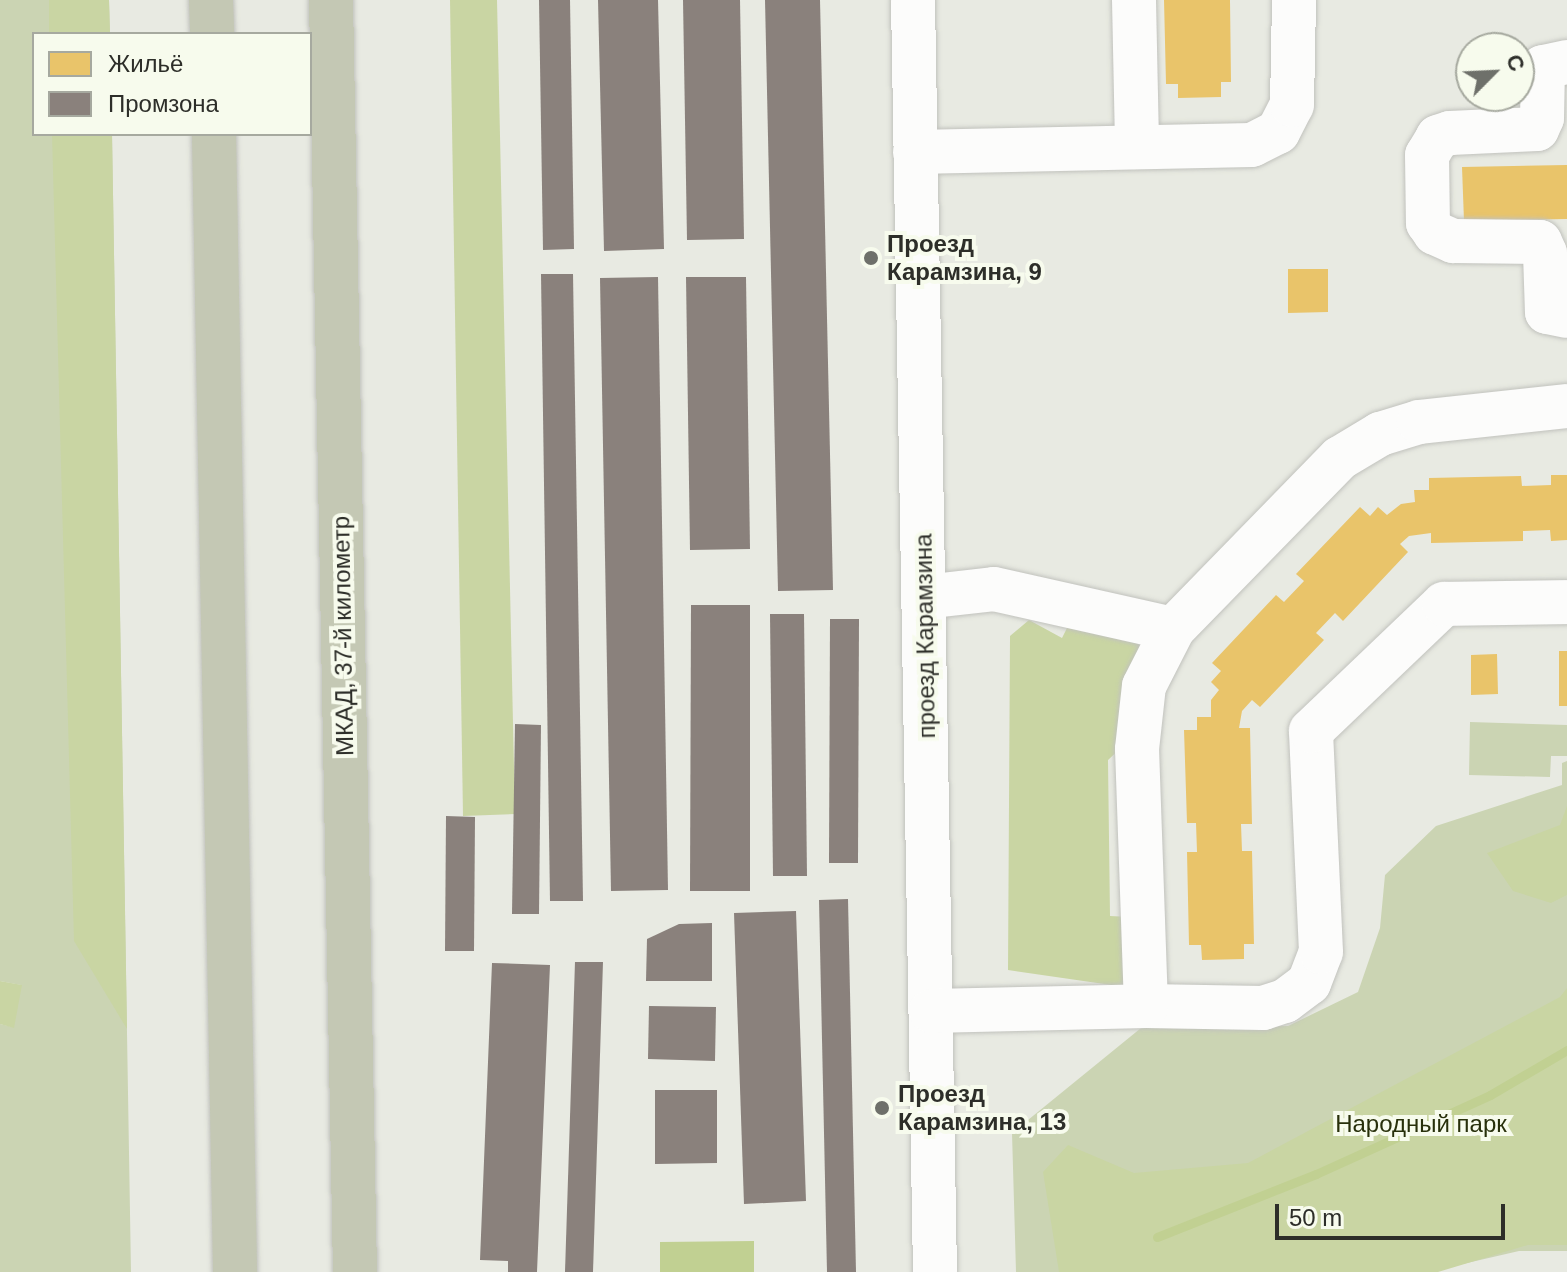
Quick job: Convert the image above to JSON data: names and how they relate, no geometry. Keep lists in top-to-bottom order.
{
  "streets": {
    "highway": ["МКАД, 37-й километр"],
    "street": ["проезд Карамзина"]
  },
  "parks": ["Народный парк"],
  "places": ["Проезд Карамзина, 9", "Проезд Карамзина, 13"],
  "legend": ["Жильё", "Промзона"],
  "scale_bar": "50 m",
  "north": "top right"
}
